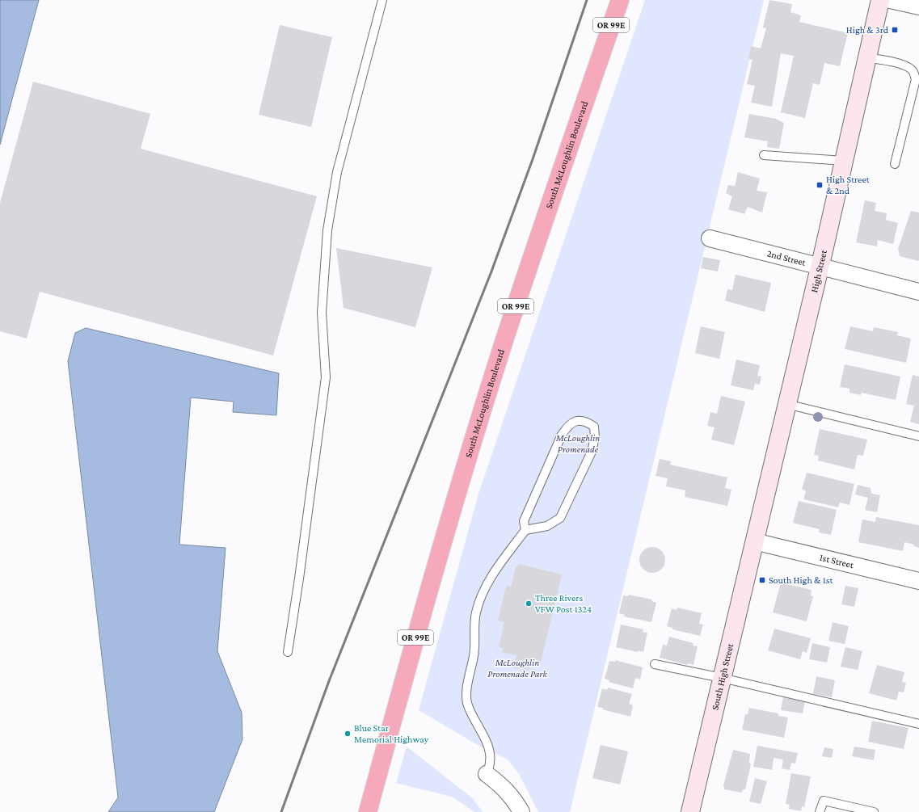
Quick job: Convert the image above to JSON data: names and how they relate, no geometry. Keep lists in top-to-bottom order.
{
  "streets": {
    "highway": ["OR 99E", "South McLoughlin Boulevard"],
    "street": [
      "2nd Street",
      "High Street",
      "1st Street",
      "South High Street"
    ]
  },
  "crossings": [
    ["2nd Street", "High Street"],
    ["High Street", "1st Street"],
    ["High Street", "South High Street"],
    ["1st Street", "South High Street"]
  ],
  "parks": ["McLoughlin Promenade", "McLoughlin Promenade Park"],
  "places": {
    "transit": ["High & 3rd", "High Street & 2nd", "South High & 1st"],
    "other": ["Three Rivers VFW Post 1324", "Blue Star Memorial Highway"]
  }
}
